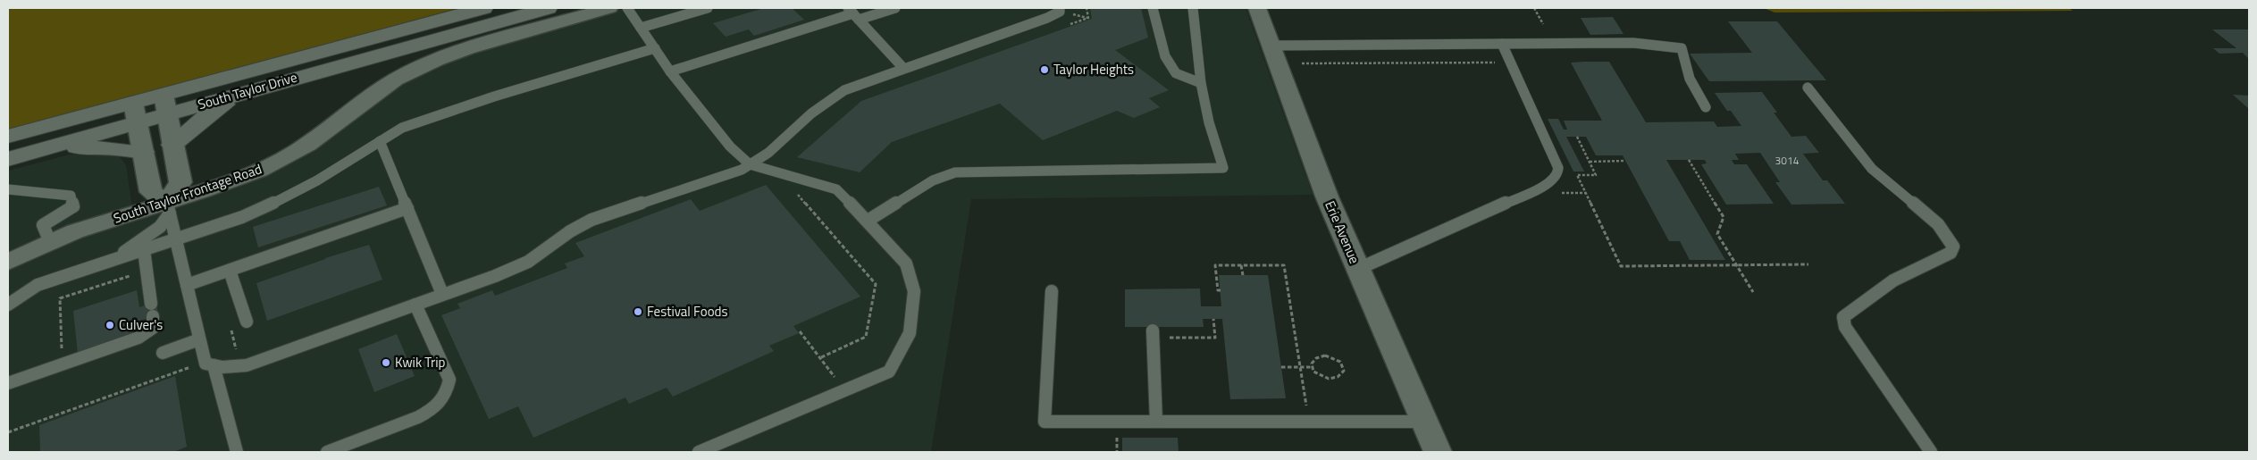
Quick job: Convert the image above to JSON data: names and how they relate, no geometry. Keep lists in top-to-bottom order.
{
  "streets": {
    "main road": ["South Taylor Drive"],
    "street": ["South Taylor Frontage Road", "Erie Avenue"]
  },
  "places": [
    "Taylor Heights",
    "Festival Foods",
    "Culver's",
    "Kwik Trip"
  ],
  "house_numbers": ["3014"]
}
